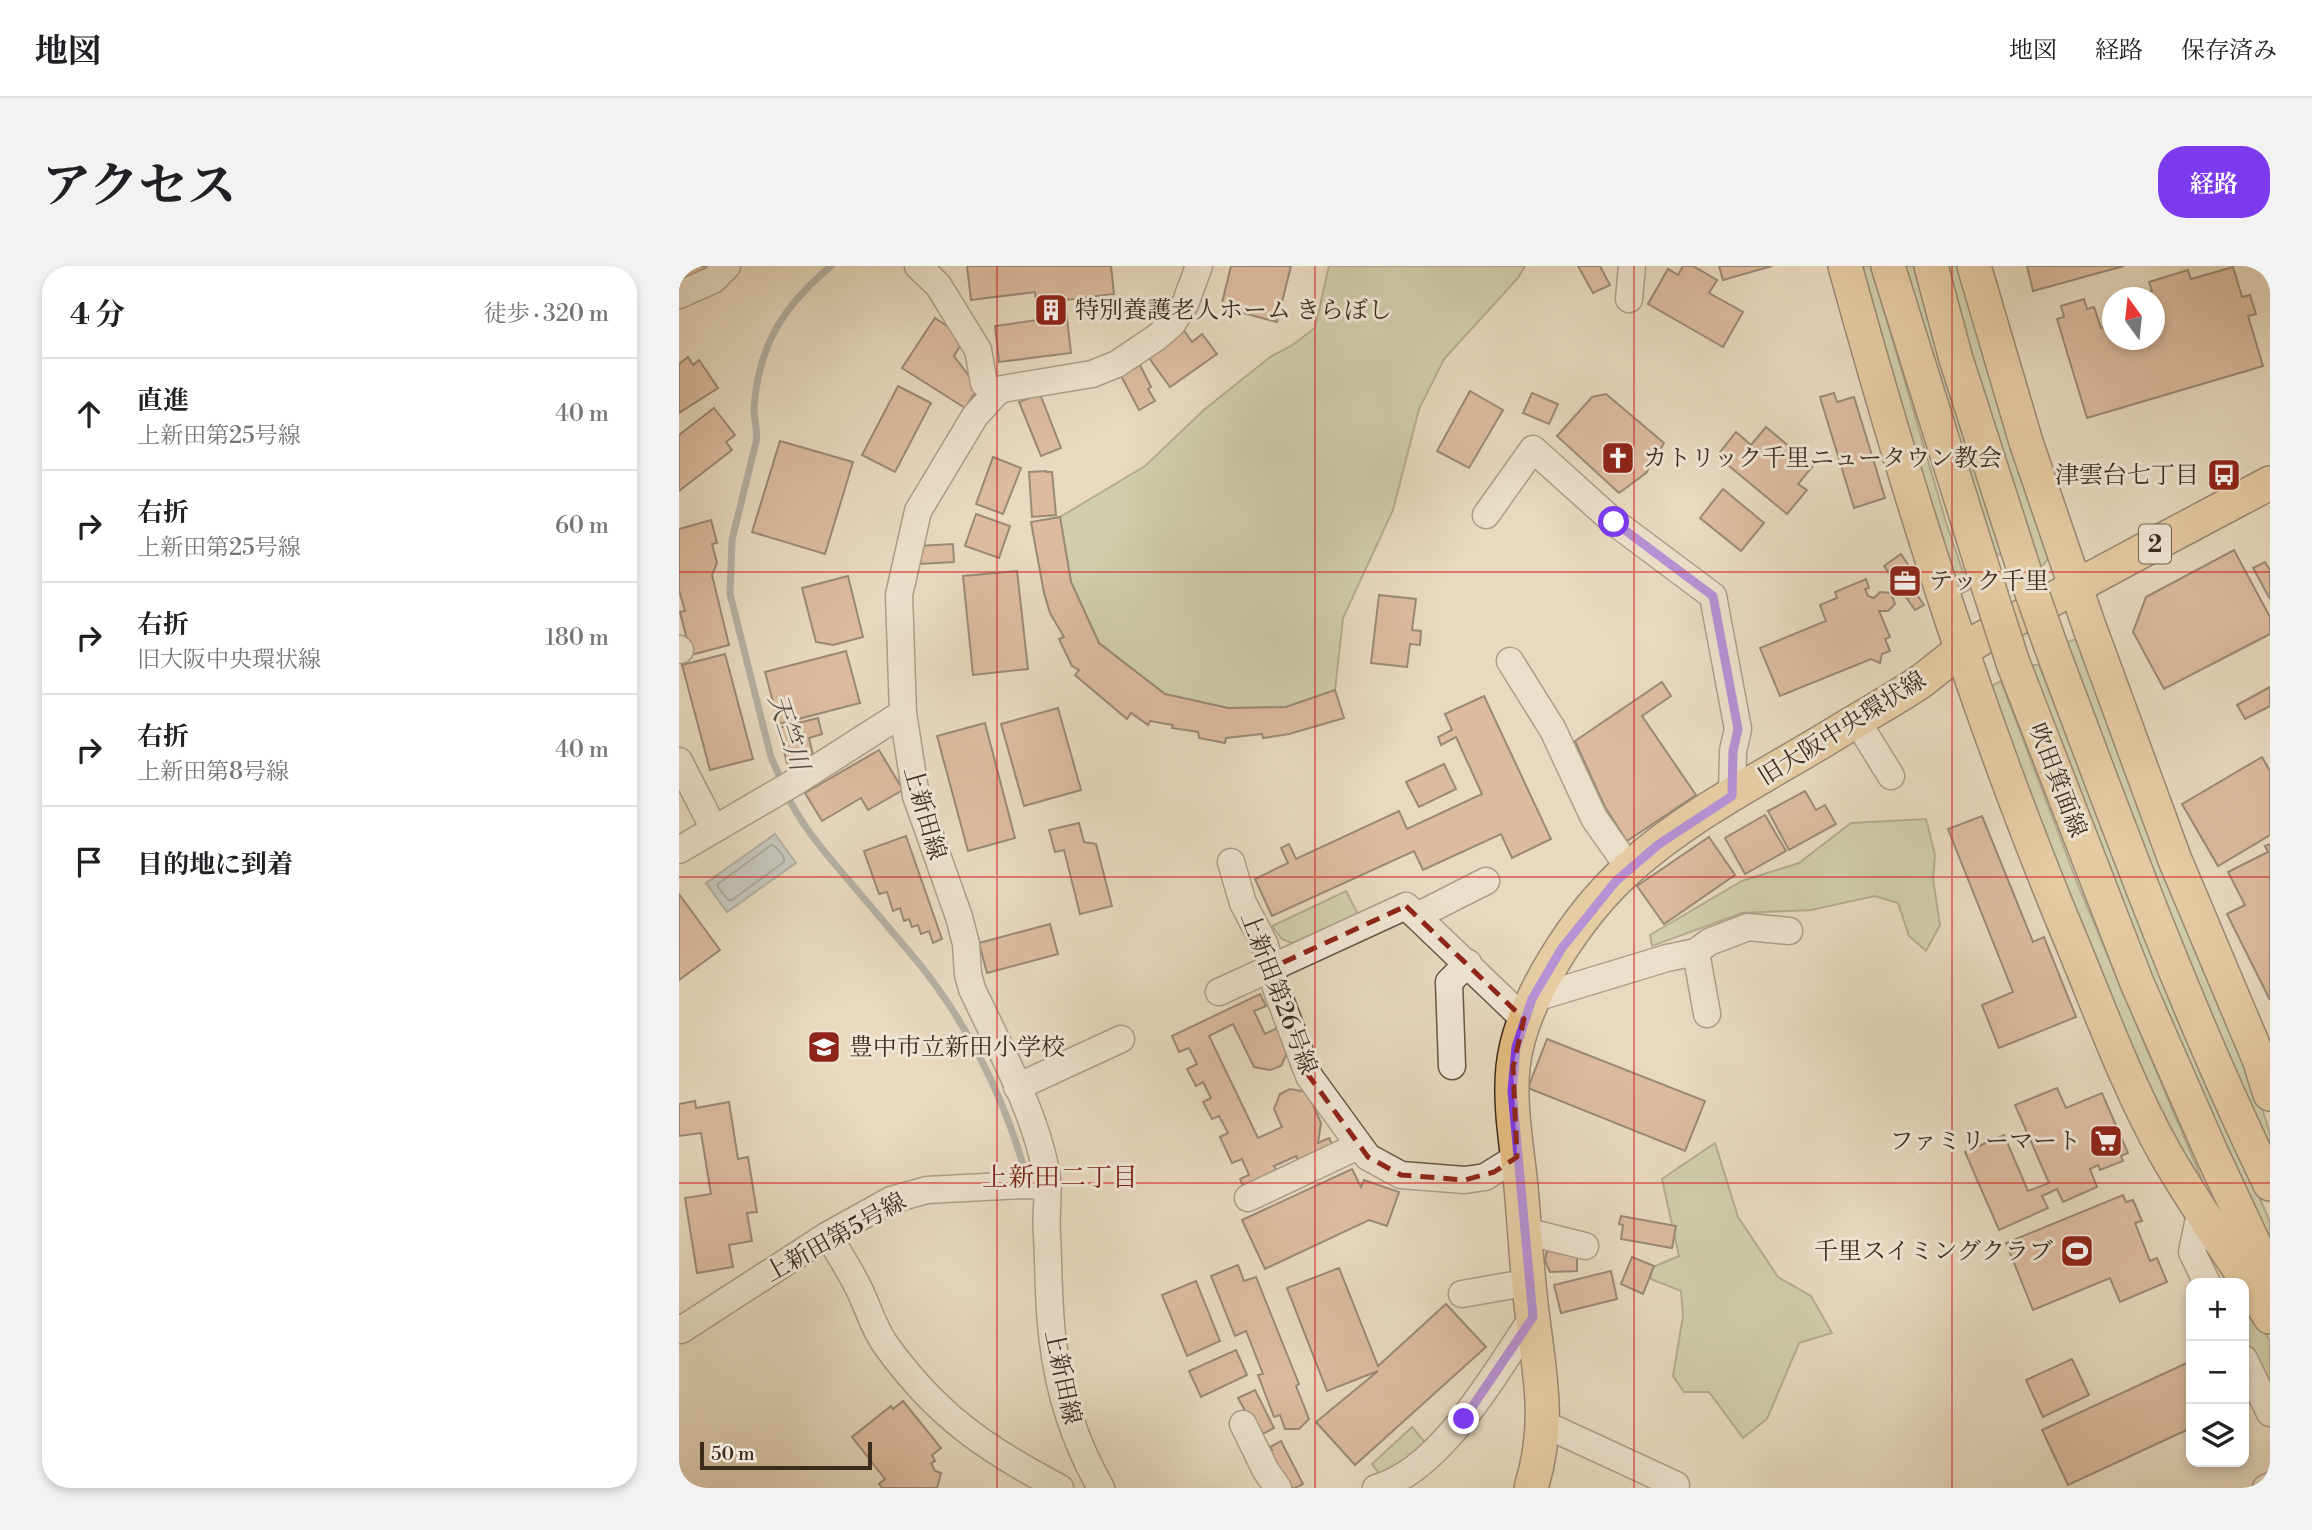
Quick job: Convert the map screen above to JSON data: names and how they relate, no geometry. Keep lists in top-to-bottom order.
{
  "streets": {
    "main road": ["2", "旧大阪中央環状線", "吹田箕面線"],
    "street": ["上新田線", "上新田第26号線", "上新田第5号線"]
  },
  "crossings": [
    ["旧大阪中央環状線", "上新田第26号線"],
    ["上新田線", "上新田第5号線"]
  ],
  "districts": ["上新田二丁目"],
  "water": ["天竺川"],
  "places": {
    "building": ["特別養護老人ホーム きらぼし"],
    "church": ["カトリック千里ニュータウン教会"],
    "bus stop": ["津雲台七丁目"],
    "office": ["テック千里"],
    "school or university": ["豊中市立新田小学校"],
    "supermarket": ["ファミリーマート"],
    "sports": ["千里スイミングクラブ"]
  },
  "scale_bar": "50 m",
  "north": "top",
  "page": {
    "header": "地図",
    "nav": ["地図", "経路", "保存済み"],
    "title": "アクセス",
    "buttons": "経路",
    "heading": ["4 分", "徒歩 · 320 m"],
    "list": [
      ["直進", "上新田第25号線", "40 m"],
      ["右折", "上新田第25号線", "60 m"],
      ["右折", "旧大阪中央環状線", "180 m"],
      ["右折", "上新田第8号線", "40 m"],
      "目的地に到着"
    ],
    "map_buttons": ["+", "−"],
    "scale": "50 m"
  }
}
